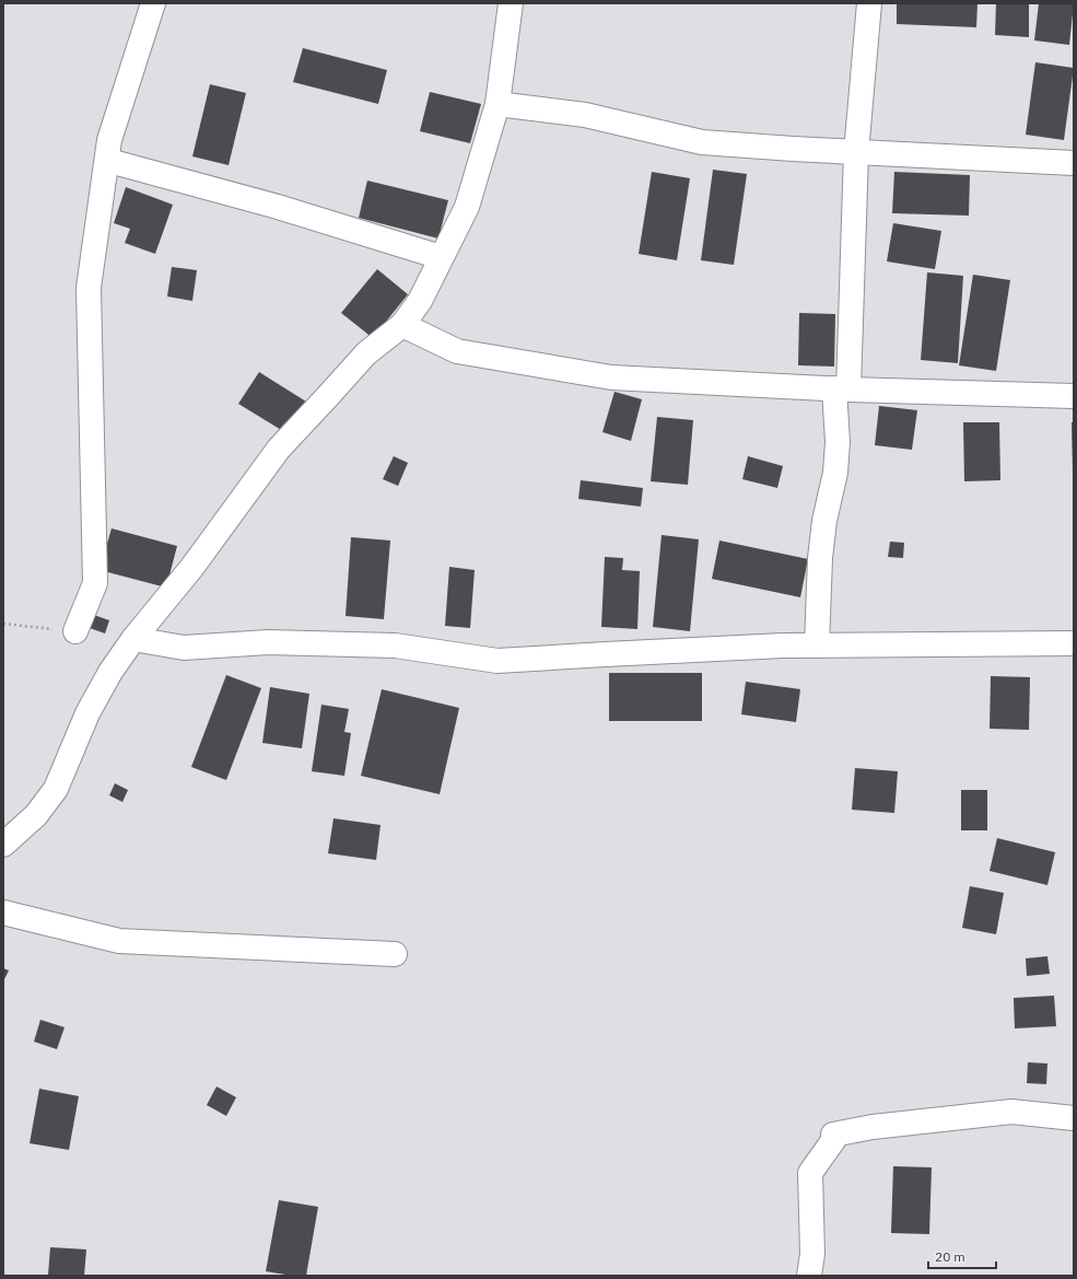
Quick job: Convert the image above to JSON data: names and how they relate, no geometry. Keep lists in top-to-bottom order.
{
  "scale_bar": "20 m"
}
